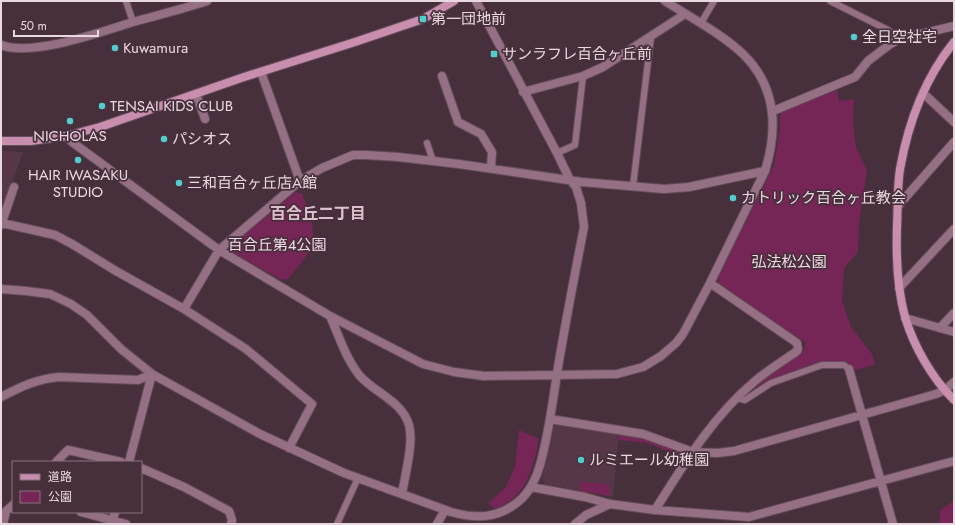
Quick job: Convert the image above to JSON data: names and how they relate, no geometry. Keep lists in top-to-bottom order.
{
  "districts": ["百合丘二丁目"],
  "parks": ["百合丘第4公園", "弘法松公園"],
  "places": {
    "transit": ["第一団地前", "サンラフレ百合ヶ丘前"],
    "other": [
      "全日空社宅",
      "Kuwamura",
      "TENSAI KIDS CLUB",
      "NICHOLAS",
      "パシオス",
      "HAIR IWASAKU STUDIO",
      "三和百合ヶ丘店A館",
      "カトリック百合ヶ丘教会",
      "ルミエール幼稚園"
    ]
  },
  "legend": ["道路", "公園"],
  "scale_bar": "50 m"
}
